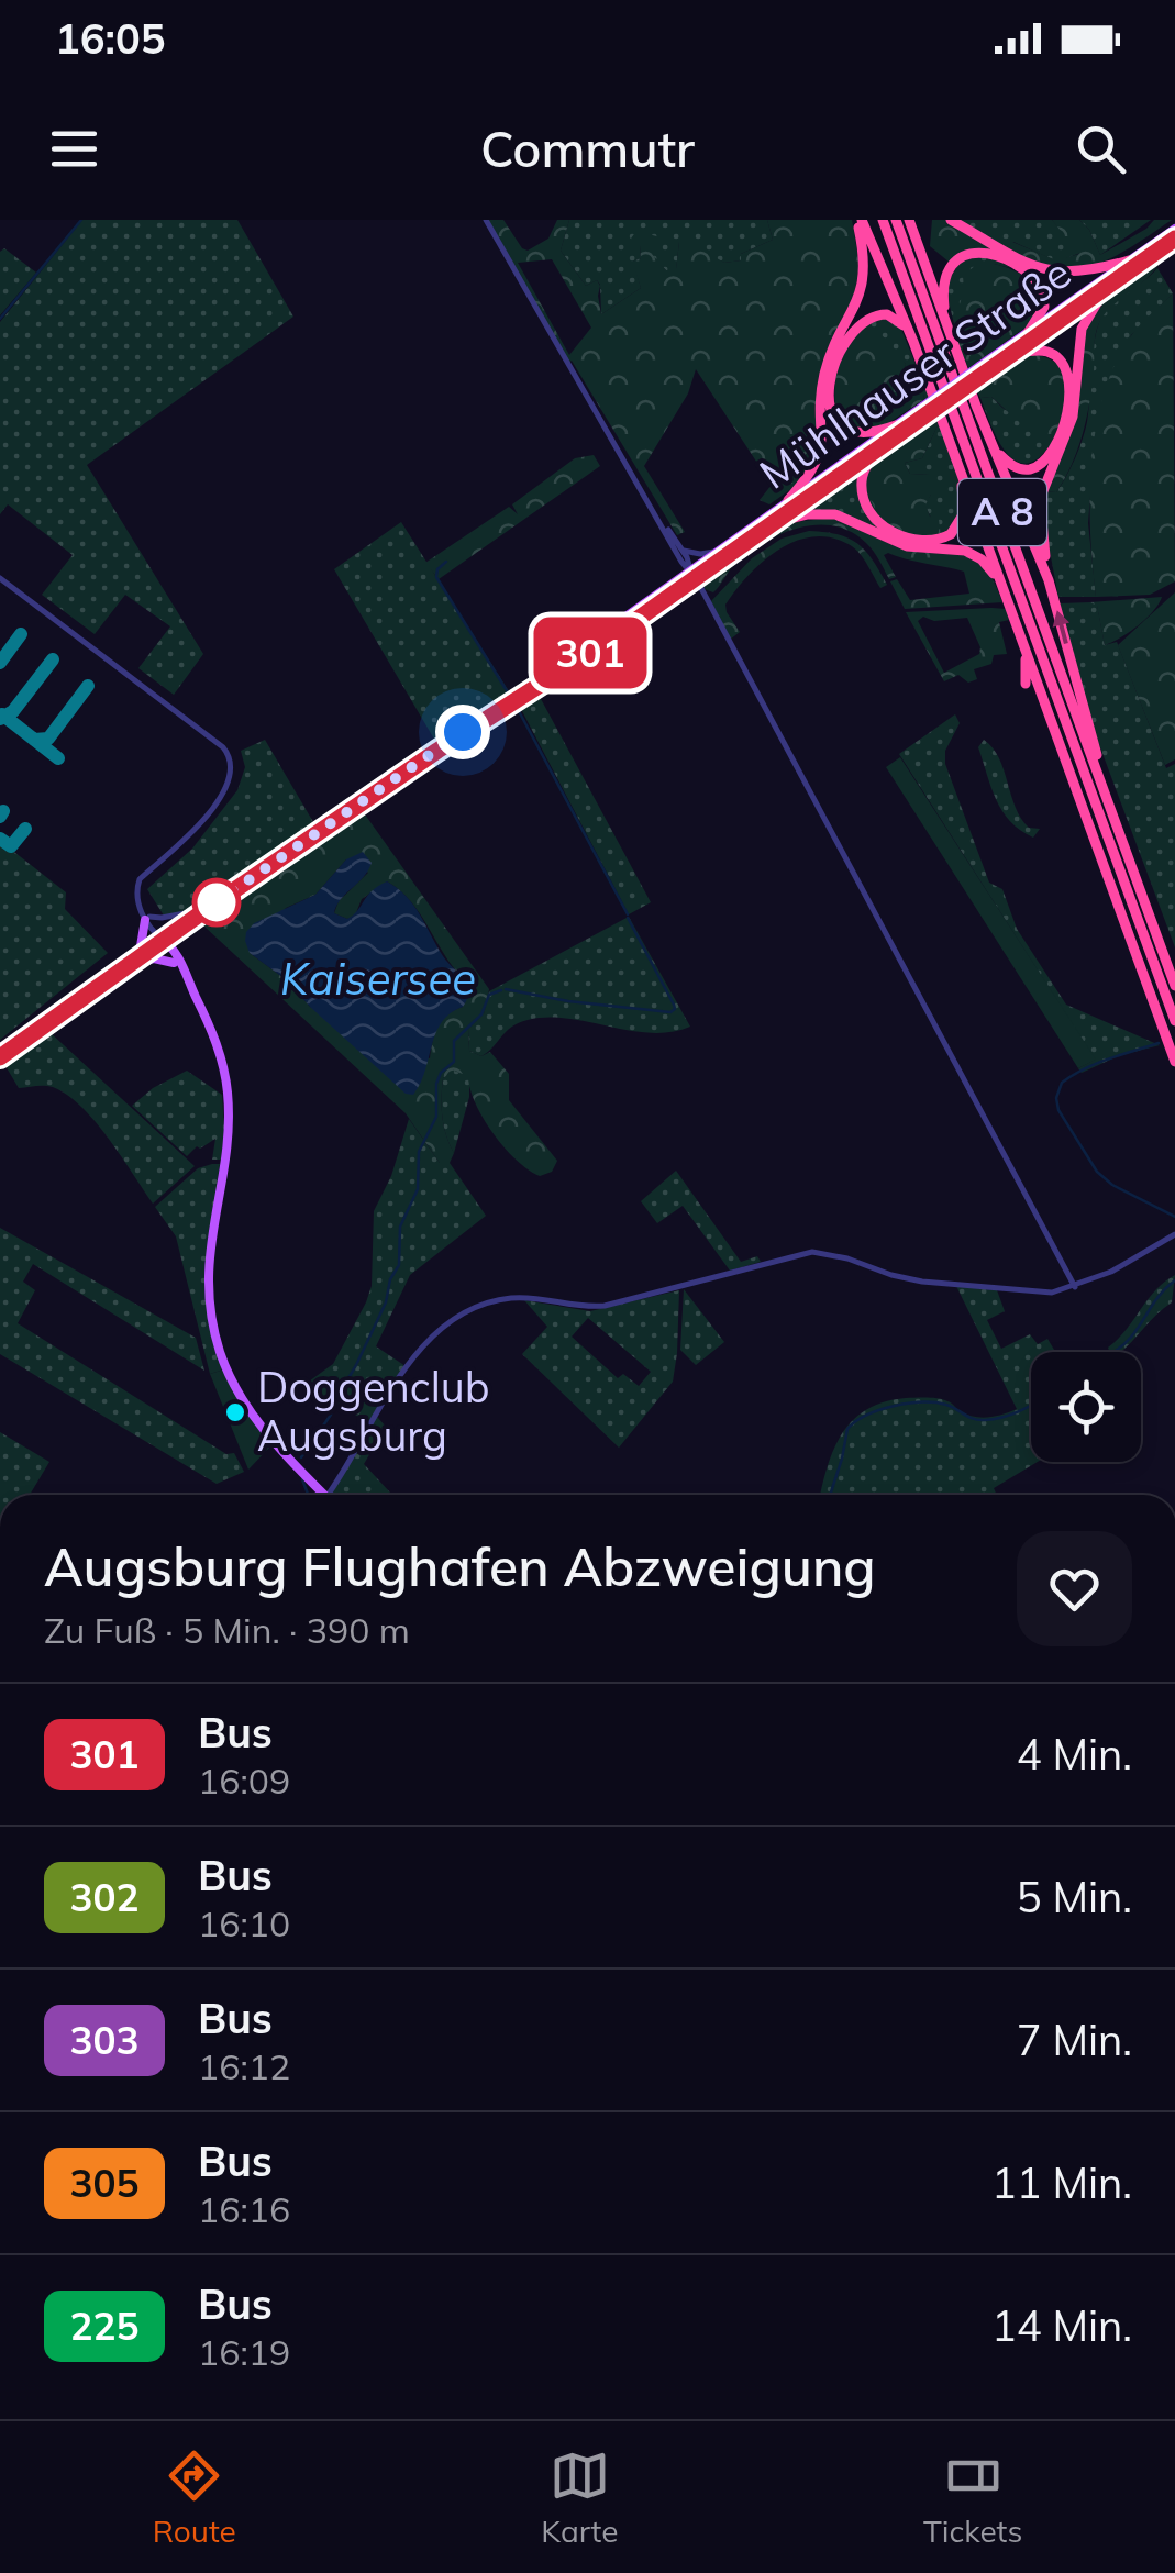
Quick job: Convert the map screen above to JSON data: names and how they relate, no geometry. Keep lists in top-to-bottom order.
{
  "streets": {
    "highway": ["A 8"],
    "main road": ["Mühlhauser Straße"]
  },
  "water": ["Kaisersee"],
  "places": ["Doggenclub Augsburg"],
  "lines": ["bus line 301"],
  "page": {
    "status": "16:05",
    "header": "Commutr",
    "on_map": "301",
    "heading": ["Augsburg Flughafen Abzweigung", "Zu Fuß · 5 Min. · 390 m"],
    "list": [
      {
        "mark": "301",
        "name": "Bus",
        "note": "16:09",
        "value": "4 Min."
      },
      {
        "mark": "302",
        "name": "Bus",
        "note": "16:10",
        "value": "5 Min."
      },
      {
        "mark": "303",
        "name": "Bus",
        "note": "16:12",
        "value": "7 Min."
      },
      {
        "mark": "305",
        "name": "Bus",
        "note": "16:16",
        "value": "11 Min."
      },
      {
        "mark": "225",
        "name": "Bus",
        "note": "16:19",
        "value": "14 Min."
      }
    ],
    "tabs": ["Route", "Karte", "Tickets"]
  }
}
